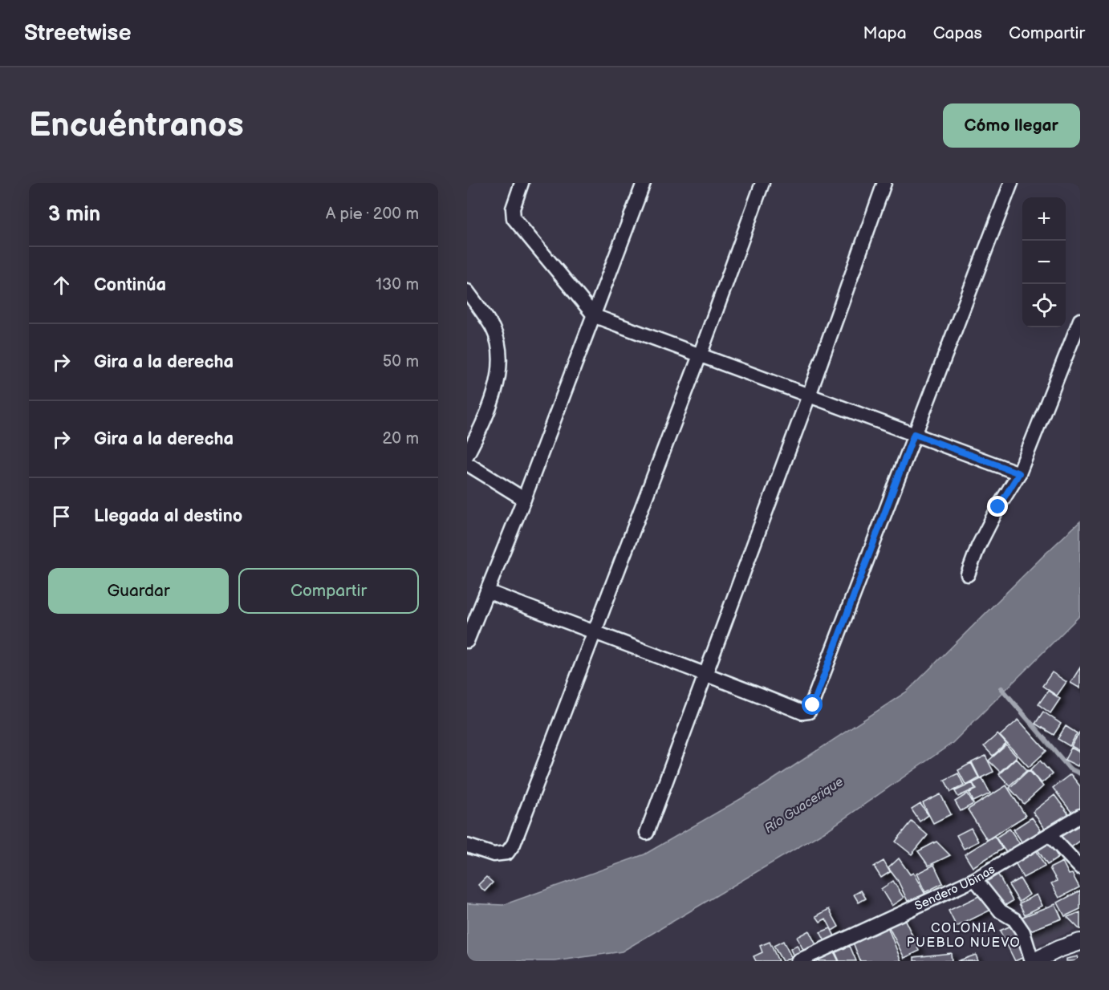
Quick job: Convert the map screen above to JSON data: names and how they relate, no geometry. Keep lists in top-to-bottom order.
{
  "streets": {
    "street": ["Sendero Ubinas"]
  },
  "districts": ["COLONIA PUEBLO NUEVO"],
  "water": ["Río Guacerique"],
  "page": {
    "header": "Streetwise",
    "nav": ["Mapa", "Capas", "Compartir"],
    "buttons": [
      "Cómo llegar",
      ["Guardar", "Compartir"]
    ],
    "title": "Encuéntranos",
    "heading": ["3 min", "A pie · 200 m"],
    "map_buttons": ["+", "−"],
    "list": [
      ["Continúa", "130 m"],
      ["Gira a la derecha", "50 m"],
      ["Gira a la derecha", "20 m"],
      "Llegada al destino"
    ]
  }
}
